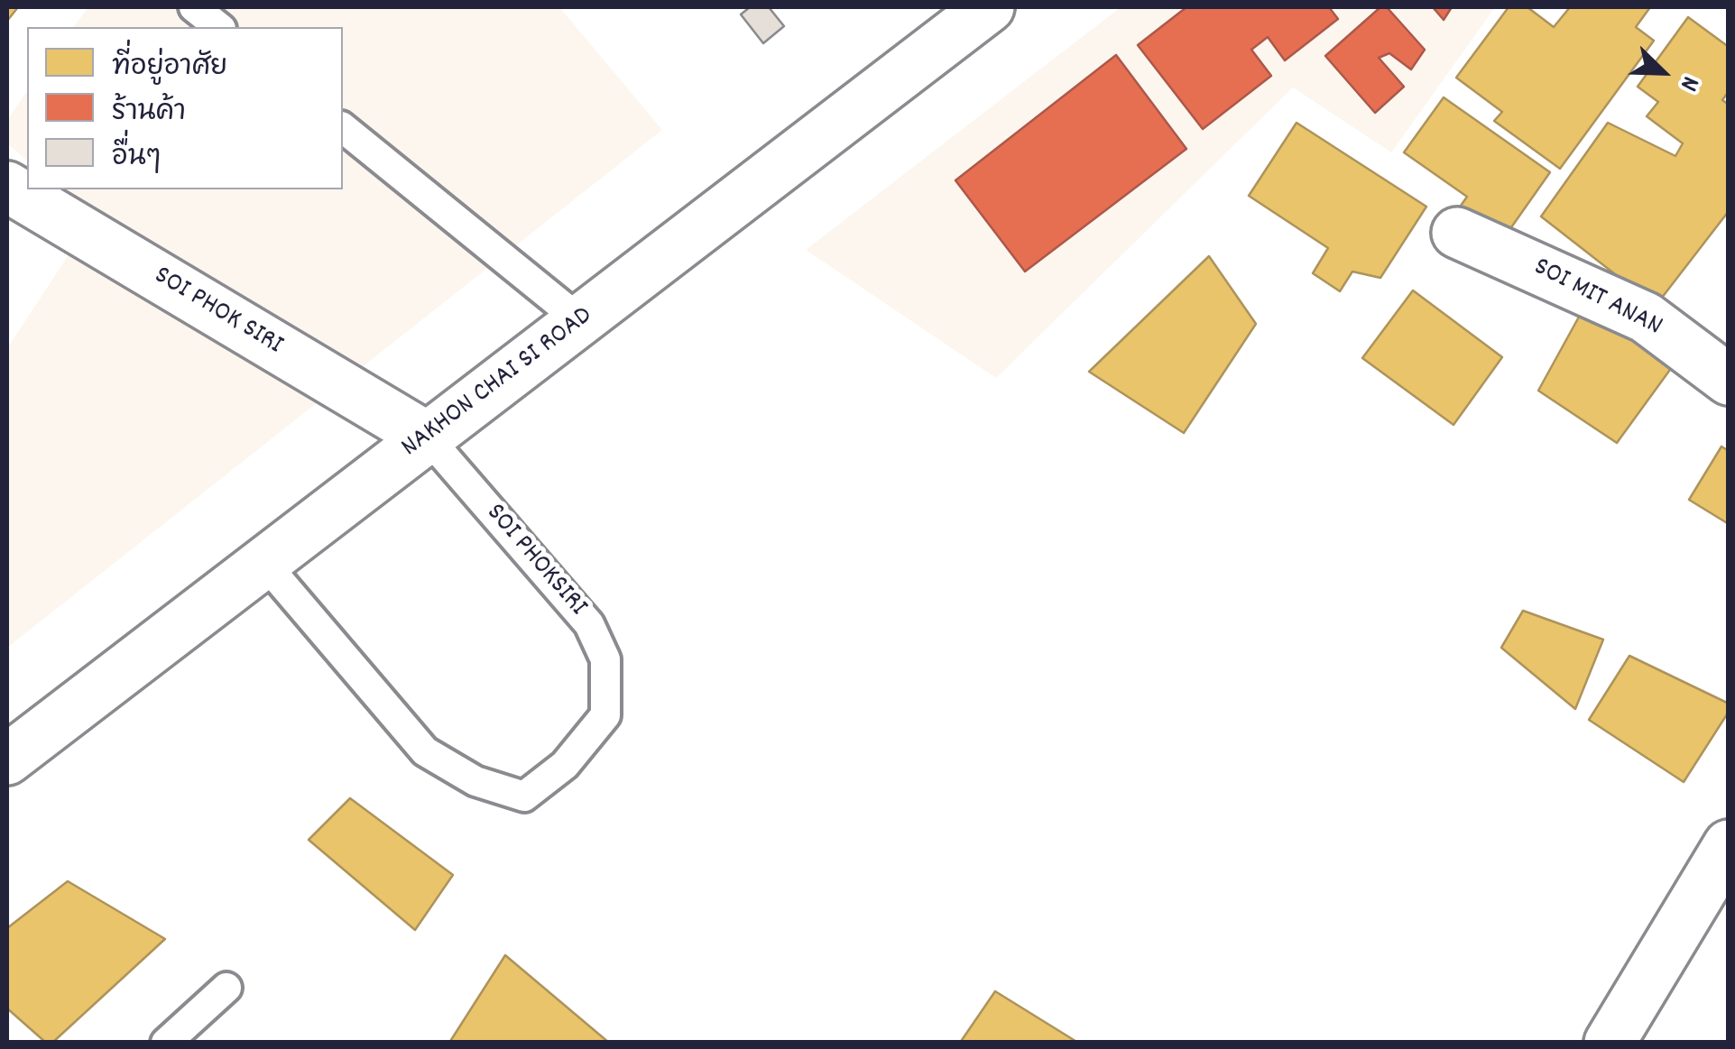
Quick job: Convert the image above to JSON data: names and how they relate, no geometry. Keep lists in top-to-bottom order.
{
  "streets": {
    "main road": ["SOI MIT ANAN", "SOI PHOK SIRI", "NAKHON CHAI SI ROAD"],
    "lane": ["SOI PHOKSIRI"]
  },
  "crossings": [
    ["SOI PHOK SIRI", "NAKHON CHAI SI ROAD"],
    ["SOI PHOK SIRI", "SOI PHOKSIRI"],
    ["NAKHON CHAI SI ROAD", "SOI PHOKSIRI"]
  ],
  "legend": ["ที่อยู่อาศัย", "ร้านค้า", "อื่นๆ"],
  "north": "bottom right"
}
